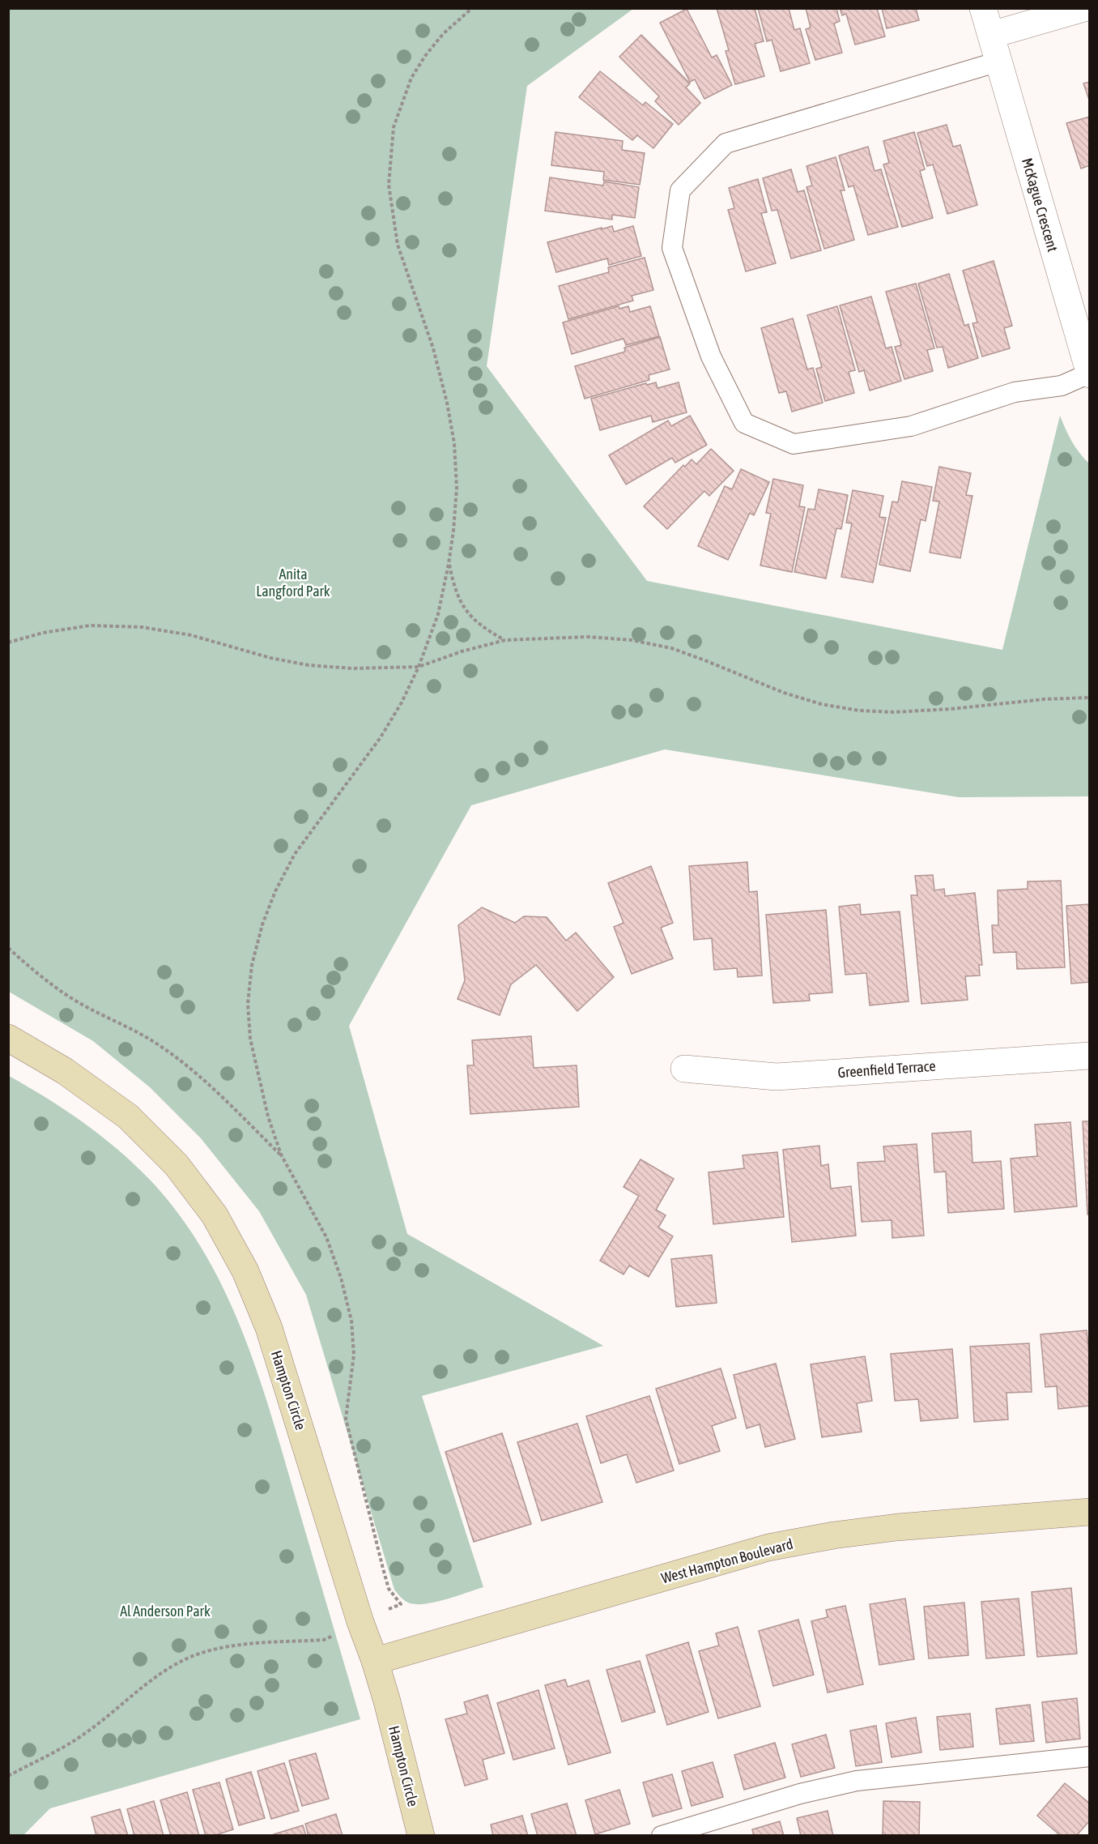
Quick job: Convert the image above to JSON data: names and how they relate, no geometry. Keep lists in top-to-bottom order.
{
  "streets": {
    "street": [
      "McKague Crescent",
      "Greenfield Terrace",
      "Hampton Circle",
      "West Hampton Boulevard"
    ]
  },
  "crossings": [
    ["Hampton Circle", "West Hampton Boulevard"]
  ],
  "parks": ["Anita Langford Park", "Al Anderson Park"]
}
